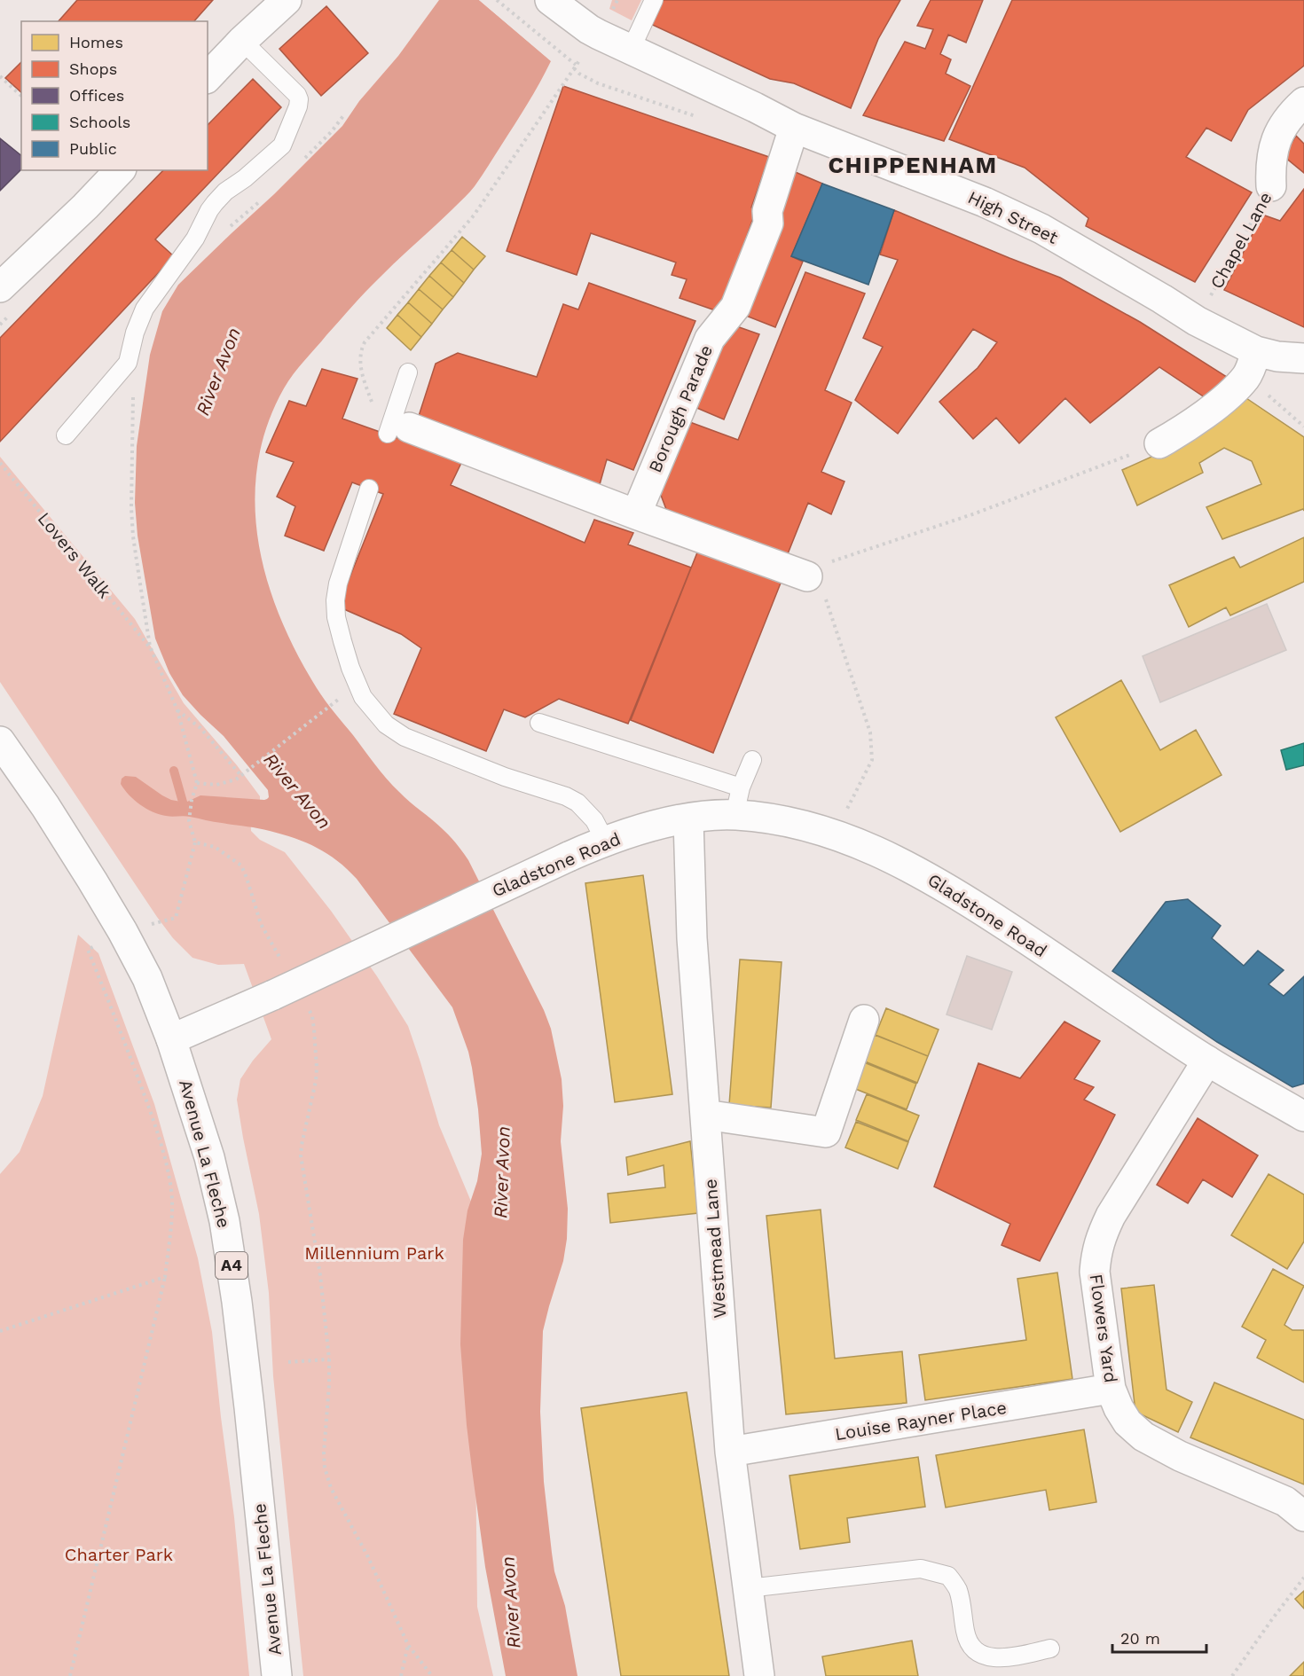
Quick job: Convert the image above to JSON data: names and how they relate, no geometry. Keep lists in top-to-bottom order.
{
  "streets": {
    "street": [
      "High Street",
      "Chapel Lane",
      "Borough Parade",
      "Gladstone Road",
      "Avenue La Fleche",
      "Westmead Lane",
      "A4",
      "Flowers Yard",
      "Louise Rayner Place"
    ],
    "path": ["Lovers Walk"]
  },
  "crossings": [
    ["High Street", "Chapel Lane"],
    ["High Street", "Borough Parade"],
    ["Gladstone Road", "Avenue La Fleche"],
    ["Gladstone Road", "Westmead Lane"],
    ["Gladstone Road", "Flowers Yard"],
    ["Westmead Lane", "Louise Rayner Place"],
    ["Flowers Yard", "Louise Rayner Place"]
  ],
  "districts": ["CHIPPENHAM"],
  "water": ["River Avon"],
  "parks": ["Millennium Park", "Charter Park"],
  "legend": [
    "Homes",
    "Shops",
    "Offices",
    "Schools",
    "Public"
  ],
  "scale_bar": "20 m"
}
